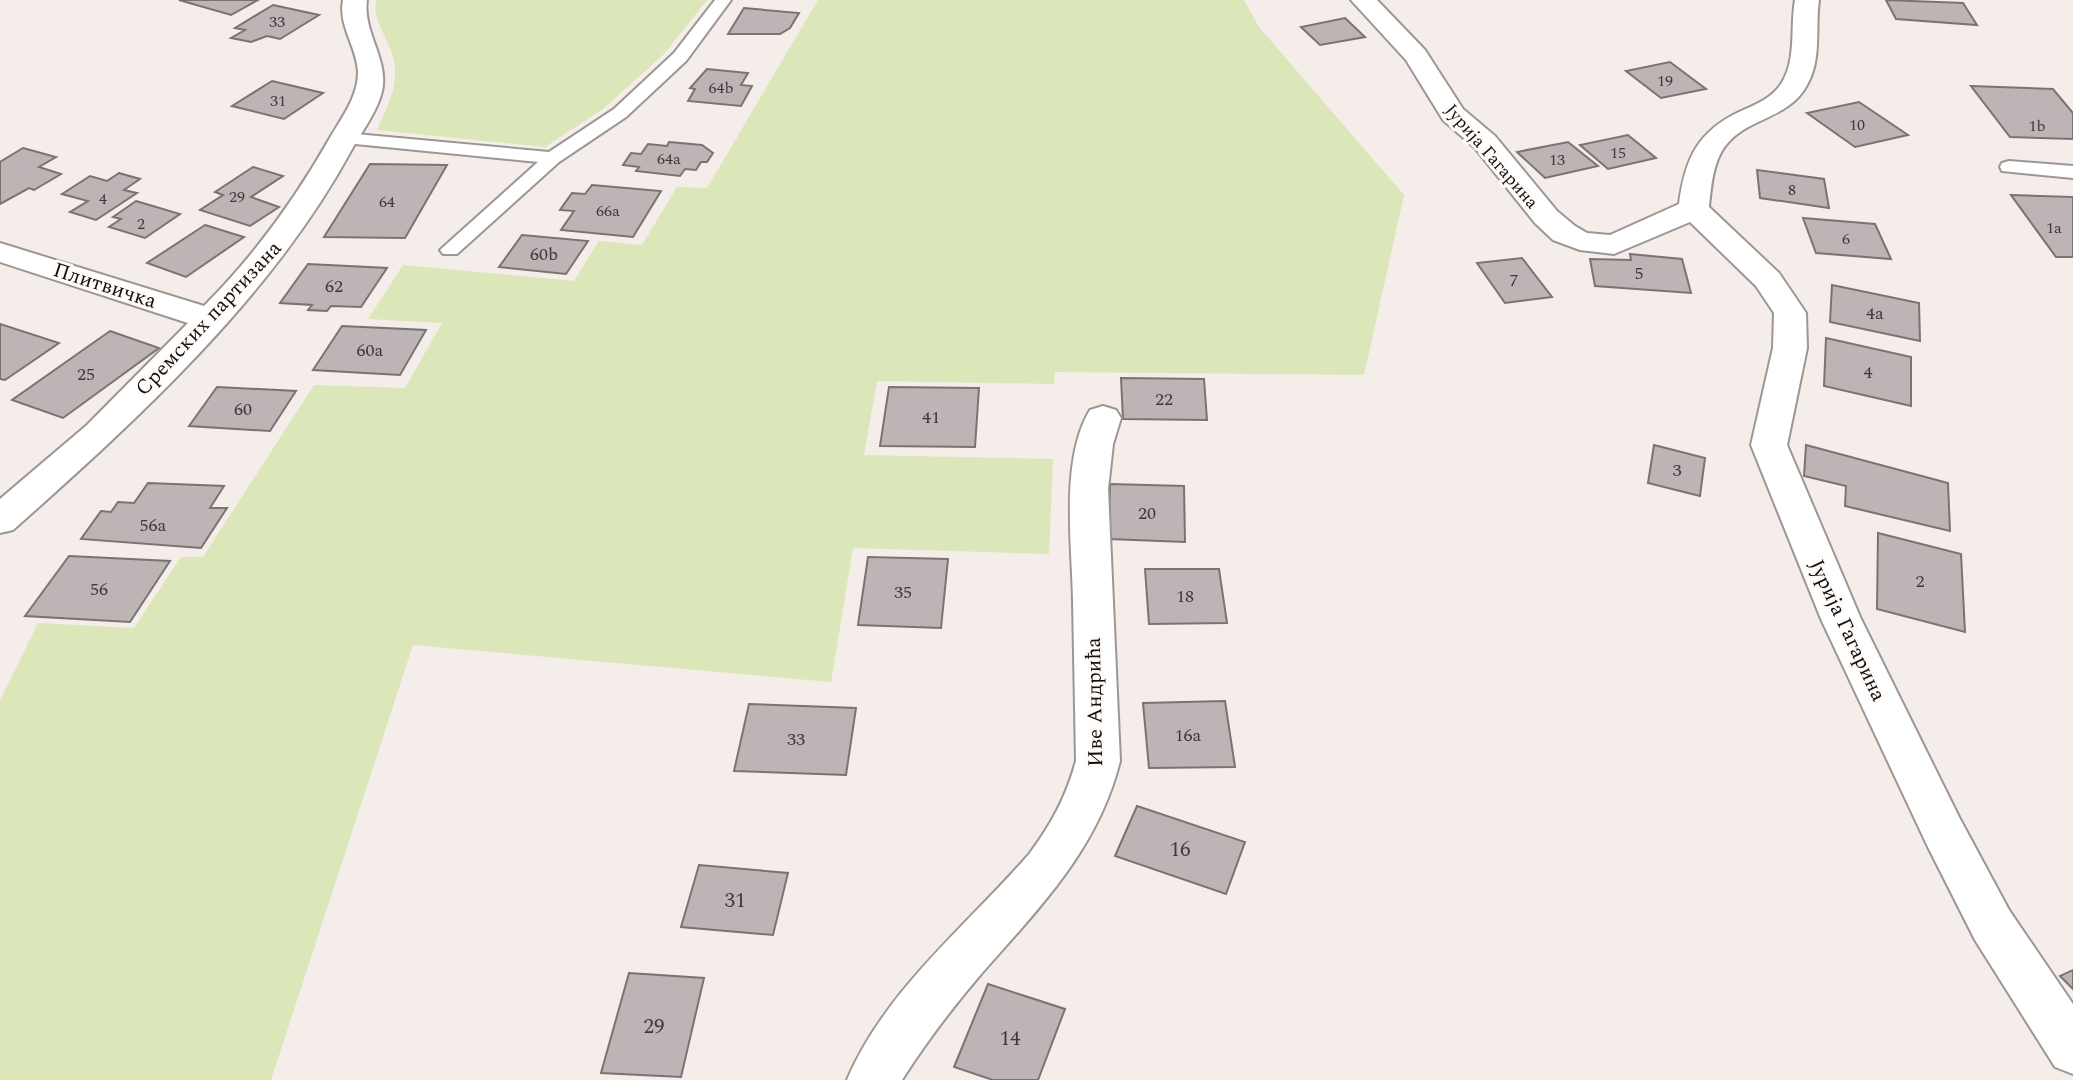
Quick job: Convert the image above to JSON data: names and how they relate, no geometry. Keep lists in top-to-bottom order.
{
  "streets": {
    "street": [
      "Јурија Гагарина",
      "Плитвичка",
      "Сремских партизана",
      "Иве Андрића"
    ]
  },
  "crossings": [
    ["Плитвичка", "Сремских партизана"]
  ],
  "house_numbers": [
    "33",
    "19",
    "64b",
    "31",
    "10",
    "1b",
    "15",
    "64a",
    "13",
    "8",
    "29",
    "4",
    "64",
    "66a",
    "2",
    "1a",
    "6",
    "60b",
    "5",
    "7",
    "62",
    "4a",
    "60a",
    "4",
    "25",
    "22",
    "60",
    "41",
    "3",
    "20",
    "56a",
    "2",
    "56",
    "35",
    "18",
    "16a",
    "33",
    "16",
    "31",
    "29",
    "14"
  ]
}
